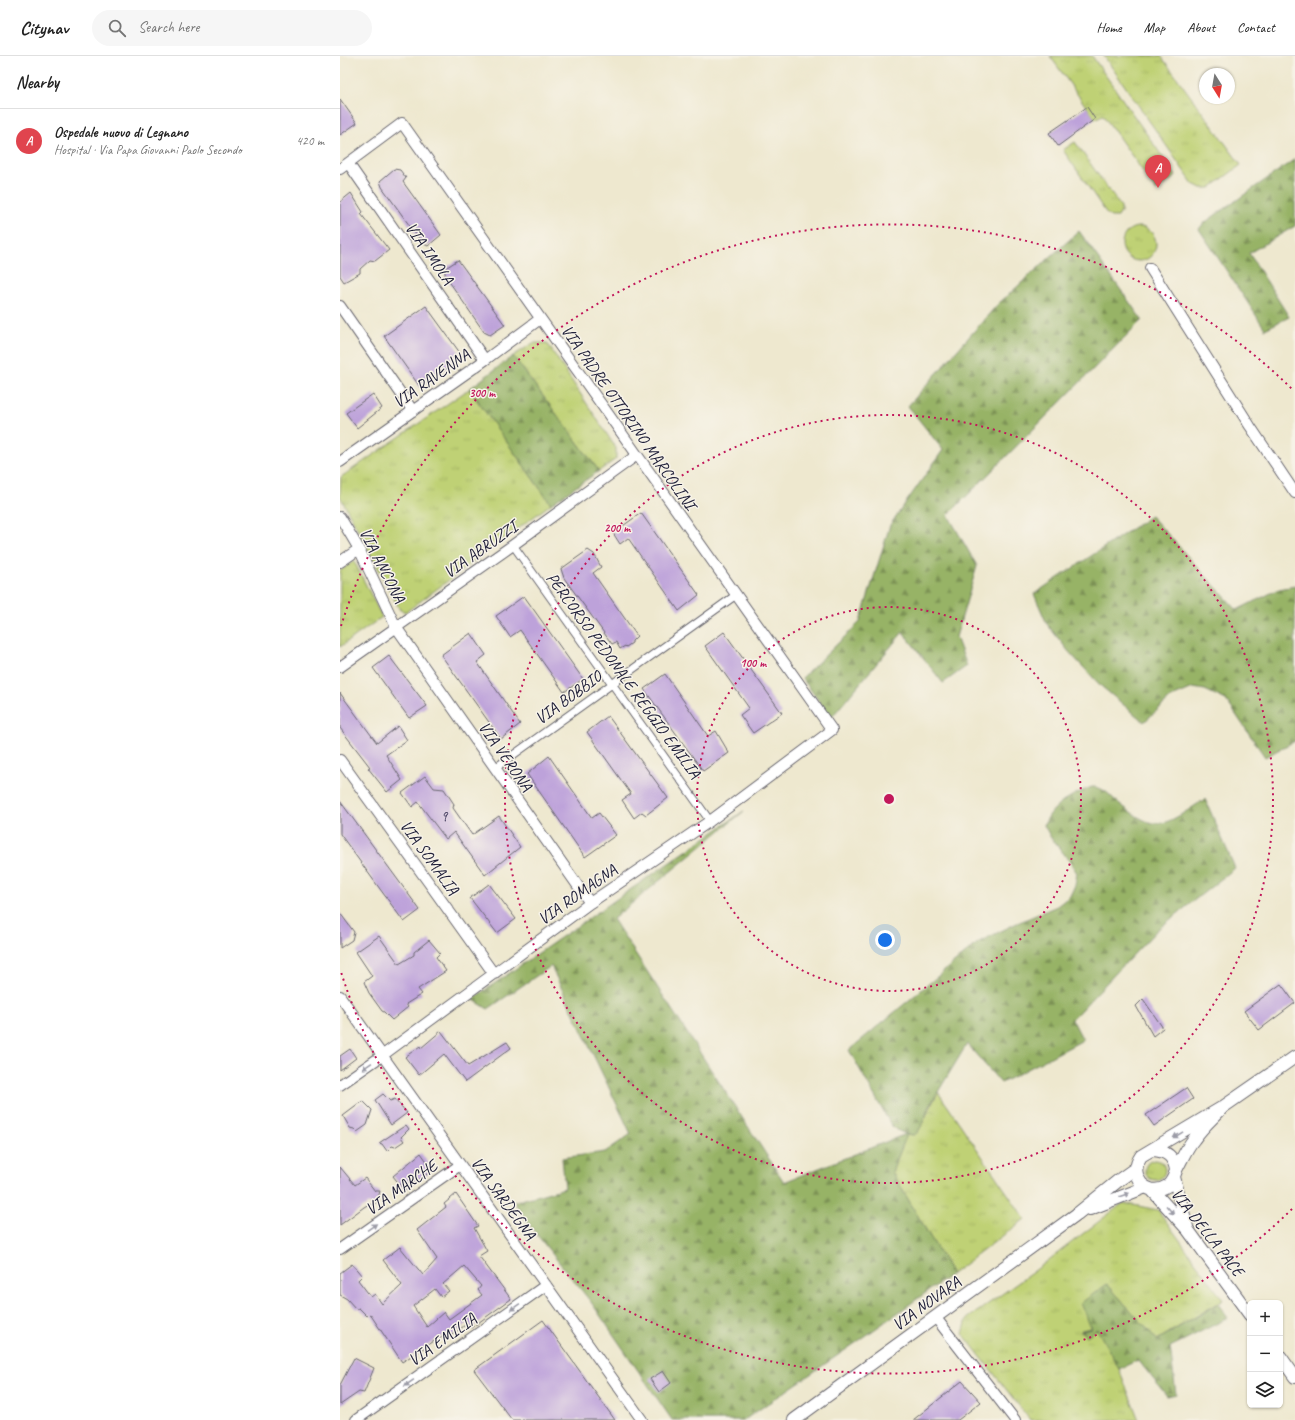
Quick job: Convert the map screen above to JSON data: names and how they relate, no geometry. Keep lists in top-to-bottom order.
{
  "streets": {
    "street": [
      "VIA IMOLA",
      "VIA RAVENNA",
      "VIA PADRE OTTORINO MARCOLINI",
      "VIA ABRUZZI",
      "VIA ANCONA",
      "PERCORSO PEDONALE REGGIO EMILIA",
      "VIA BOBBIO",
      "VIA VERONA",
      "VIA SOMALIA",
      "VIA ROMAGNA",
      "VIA MARCHE",
      "VIA SARDEGNA",
      "VIA DELLA PACE",
      "VIA NOVARA",
      "VIA EMILIA"
    ]
  },
  "crossings": [
    ["VIA IMOLA", "VIA RAVENNA"],
    ["VIA IMOLA", "VIA PADRE OTTORINO MARCOLINI"],
    ["VIA RAVENNA", "VIA PADRE OTTORINO MARCOLINI"],
    ["VIA PADRE OTTORINO MARCOLINI", "VIA ABRUZZI"],
    ["VIA PADRE OTTORINO MARCOLINI", "VIA BOBBIO"],
    ["VIA PADRE OTTORINO MARCOLINI", "VIA ROMAGNA"],
    ["VIA ABRUZZI", "VIA ANCONA"],
    ["VIA ABRUZZI", "PERCORSO PEDONALE REGGIO EMILIA"],
    ["VIA ABRUZZI", "VIA VERONA"],
    ["VIA ANCONA", "VIA VERONA"],
    ["PERCORSO PEDONALE REGGIO EMILIA", "VIA BOBBIO"],
    ["PERCORSO PEDONALE REGGIO EMILIA", "VIA ROMAGNA"],
    ["VIA BOBBIO", "VIA VERONA"],
    ["VIA VERONA", "VIA ROMAGNA"],
    ["VIA SOMALIA", "VIA ROMAGNA"],
    ["VIA ROMAGNA", "VIA SARDEGNA"],
    ["VIA MARCHE", "VIA SARDEGNA"],
    ["VIA SARDEGNA", "VIA EMILIA"],
    ["VIA DELLA PACE", "VIA NOVARA"]
  ],
  "one_way": ["VIA MARCHE", "VIA DELLA PACE", "VIA EMILIA"],
  "house_numbers": ["9"],
  "north": "bottom",
  "page": {
    "header": "Citynav",
    "search": "Search here",
    "nav": [
      "Home",
      "Map",
      "About",
      "Contact"
    ],
    "heading": "Nearby",
    "list": [
      {
        "mark": "A",
        "name": "Ospedale nuovo di Legnano",
        "note": "Hospital · Via Papa Giovanni Paolo Secondo",
        "value": "420 m"
      }
    ],
    "pins": "A",
    "map_buttons": ["+", "−"]
  },
  "rings": ["300 m", "200 m", "100 m"]
}
